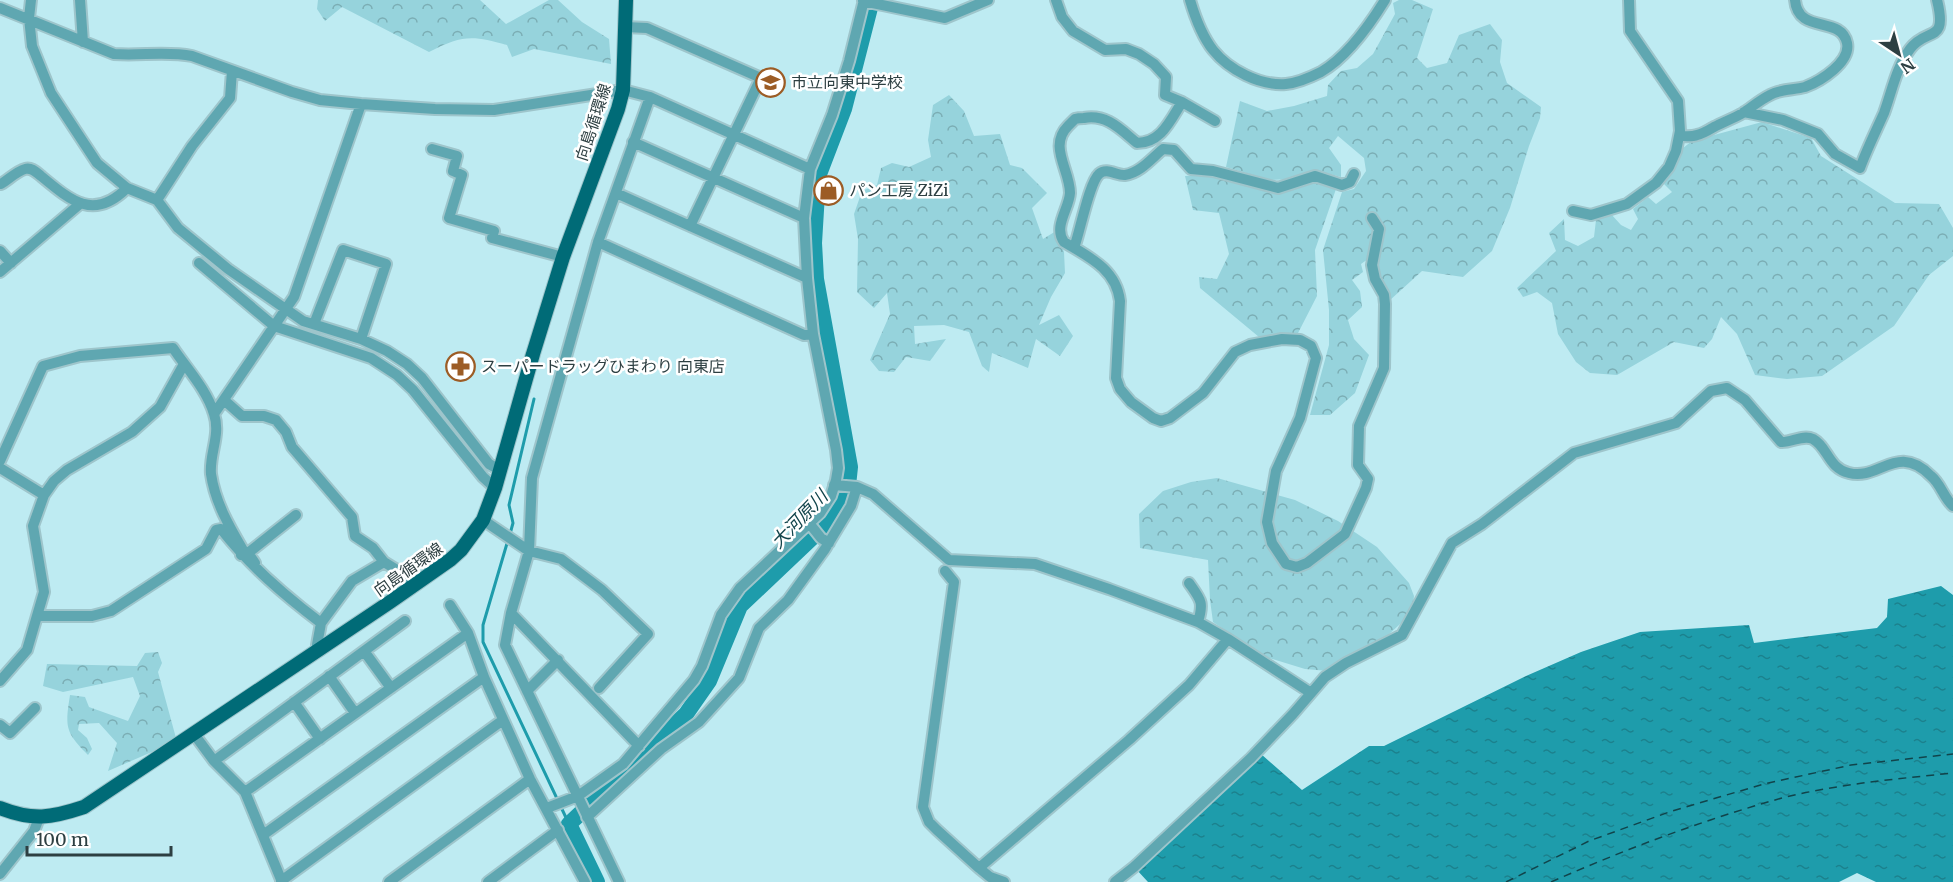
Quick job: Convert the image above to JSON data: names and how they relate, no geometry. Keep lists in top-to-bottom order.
{
  "streets": {
    "main road": ["向島循環線"]
  },
  "water": ["大河原川"],
  "places": {
    "school or university": ["市立向東中学校"],
    "shop": ["パン工房 ZiZi"],
    "pharmacy": ["スーパードラッグひまわり 向東店"]
  },
  "scale_bar": "100 m",
  "north": "bottom right"
}
